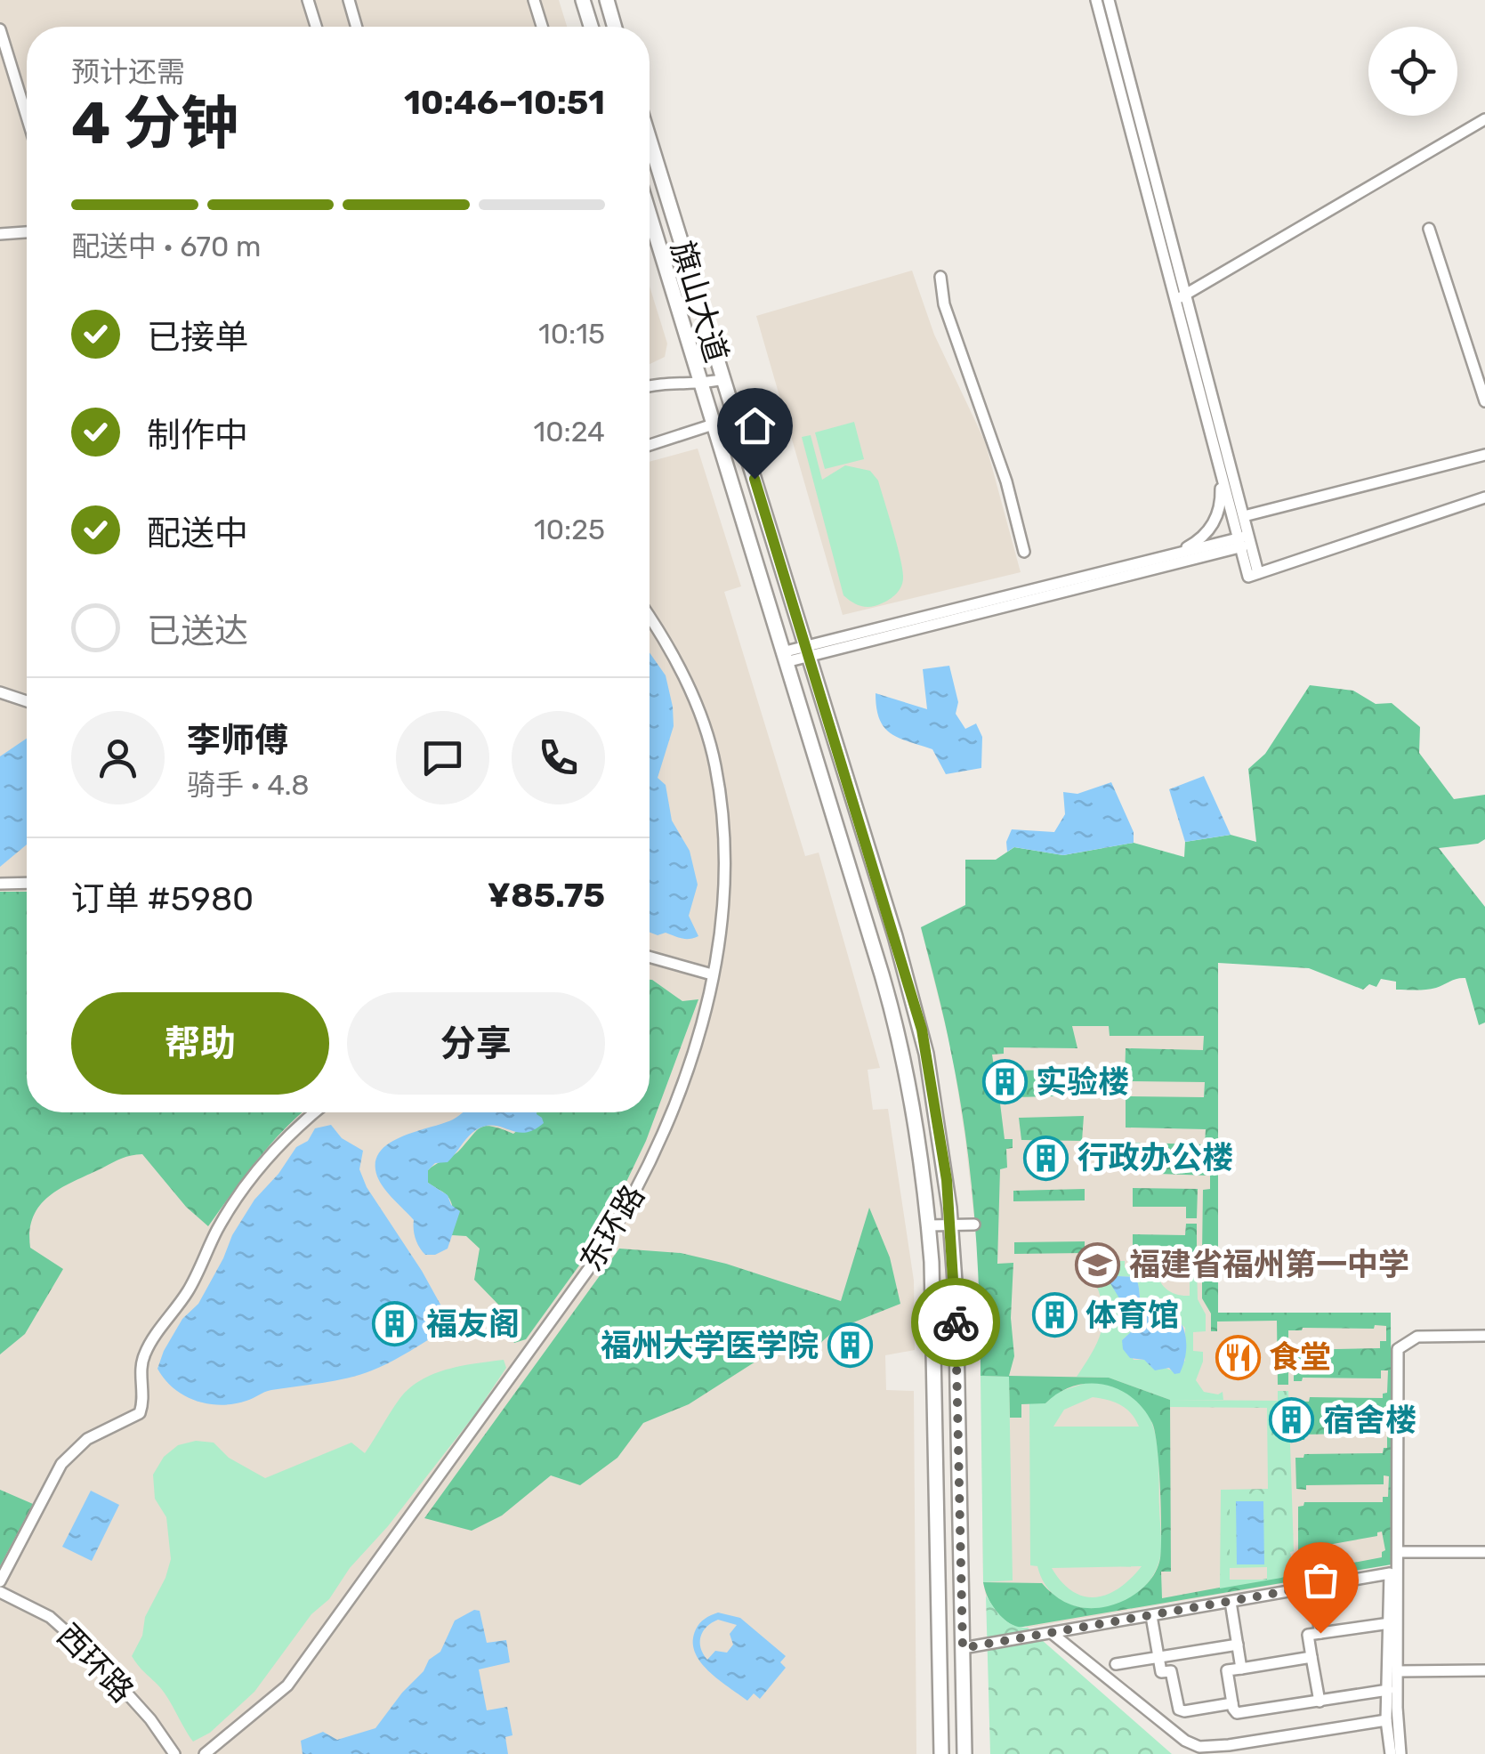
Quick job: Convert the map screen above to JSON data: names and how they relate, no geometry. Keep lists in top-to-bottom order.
{
  "streets": {
    "highway": ["旗山大道"],
    "street": ["东环路", "西环路"]
  },
  "places": {
    "building": [
      "实验楼",
      "行政办公楼",
      "体育馆",
      "福友阁",
      "福州大学医学院",
      "宿舍楼"
    ],
    "school or university": ["福建省福州第一中学"],
    "restaurant": ["食堂"]
  },
  "page": {
    "heading": ["4 分钟", "预计还需", "10:46–10:51"],
    "panel": [
      "李师傅",
      "骑手 · 4.8",
      "订单 #5980",
      "¥85.75"
    ],
    "bar": "配送中 · 670 m",
    "list": [
      ["已接单", "10:15"],
      ["制作中", "10:24"],
      ["配送中", "10:25"],
      "已送达"
    ],
    "buttons": ["帮助", "分享"]
  }
}
